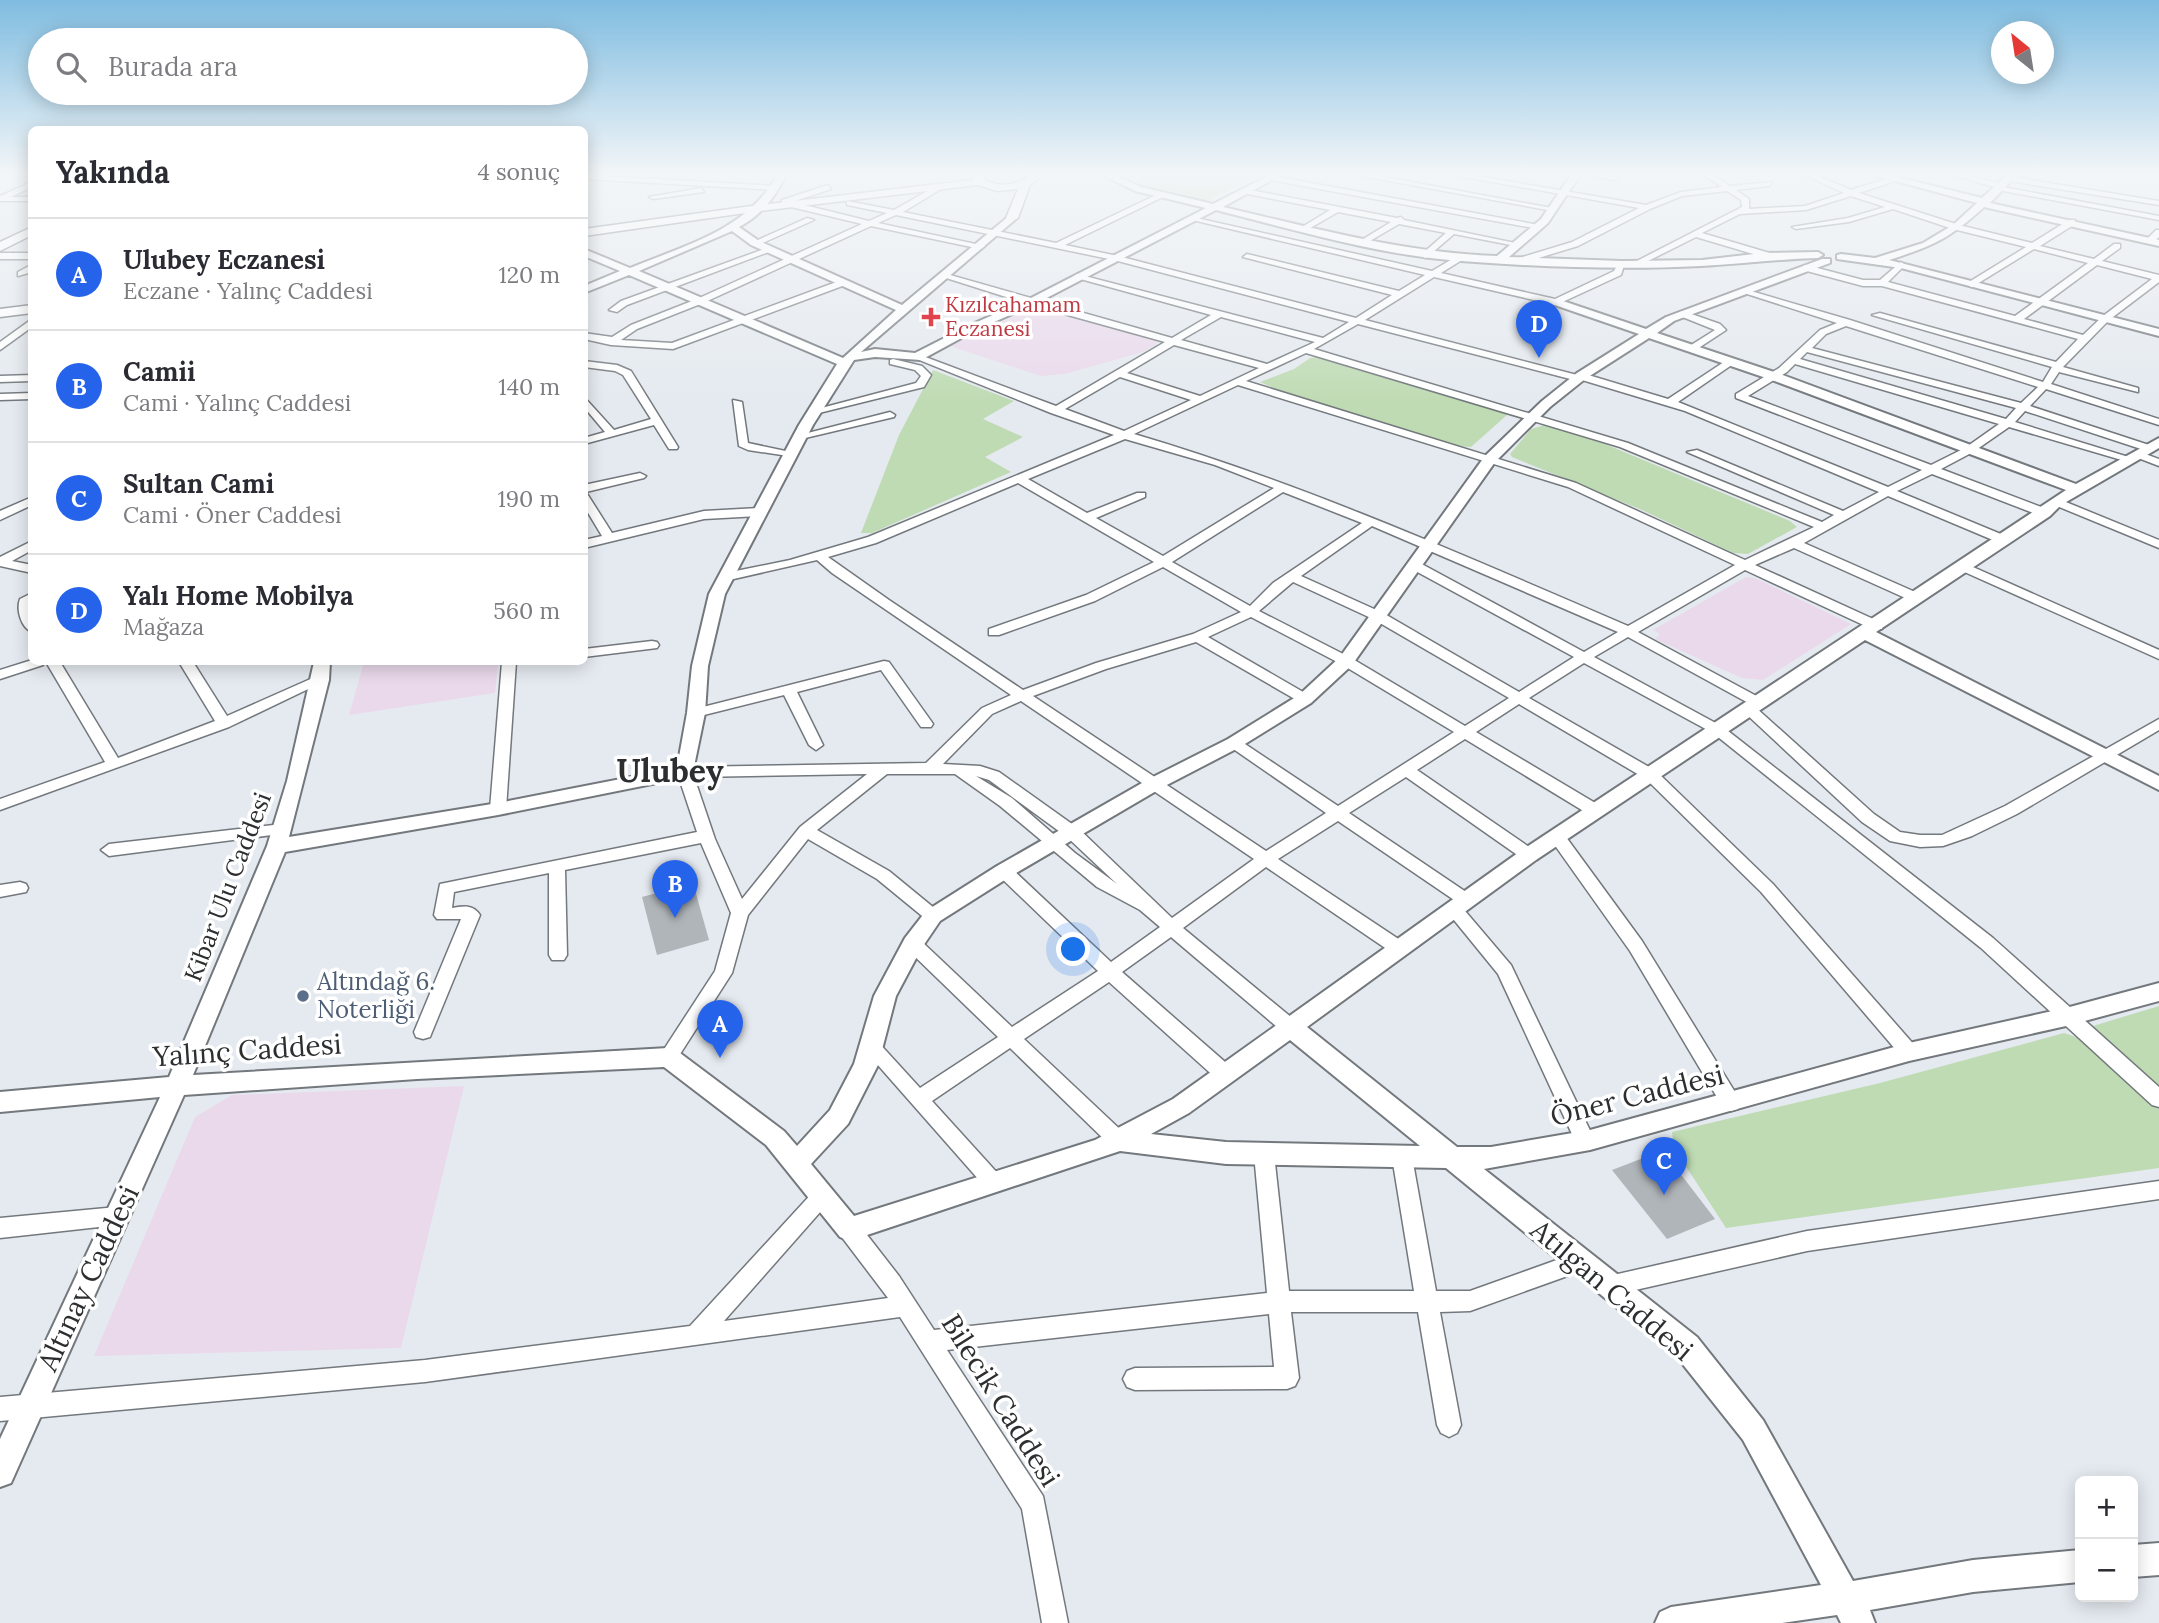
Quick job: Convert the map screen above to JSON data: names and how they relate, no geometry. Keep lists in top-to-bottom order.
{
  "streets": {
    "street": [
      "Kibar Ulu Caddesi",
      "Yalınç Caddesi",
      "Öner Caddesi",
      "Altınay Caddesi",
      "Atılgan Caddesi",
      "Bilecik Caddesi"
    ]
  },
  "crossings": [
    ["Kibar Ulu Caddesi", "Yalınç Caddesi"],
    ["Kibar Ulu Caddesi", "Altınay Caddesi"],
    ["Yalınç Caddesi", "Altınay Caddesi"],
    ["Öner Caddesi", "Atılgan Caddesi"]
  ],
  "districts": ["Ulubey"],
  "places": {
    "health": ["Kızılcahamam Eczanesi"],
    "other": ["Altındağ 6. Noterliği"]
  },
  "north": "top left",
  "page": {
    "search": "Burada ara",
    "heading": ["Yakında", "4 sonuç"],
    "list": [
      {
        "mark": "A",
        "name": "Ulubey Eczanesi",
        "note": "Eczane · Yalınç Caddesi",
        "value": "120 m"
      },
      {
        "mark": "B",
        "name": "Camii",
        "note": "Cami · Yalınç Caddesi",
        "value": "140 m"
      },
      {
        "mark": "C",
        "name": "Sultan Cami",
        "note": "Cami · Öner Caddesi",
        "value": "190 m"
      },
      {
        "mark": "D",
        "name": "Yalı Home Mobilya",
        "note": "Mağaza",
        "value": "560 m"
      }
    ],
    "pins": [
      "D",
      "B",
      "A",
      "C"
    ],
    "map_buttons": ["+", "−"]
  }
}
